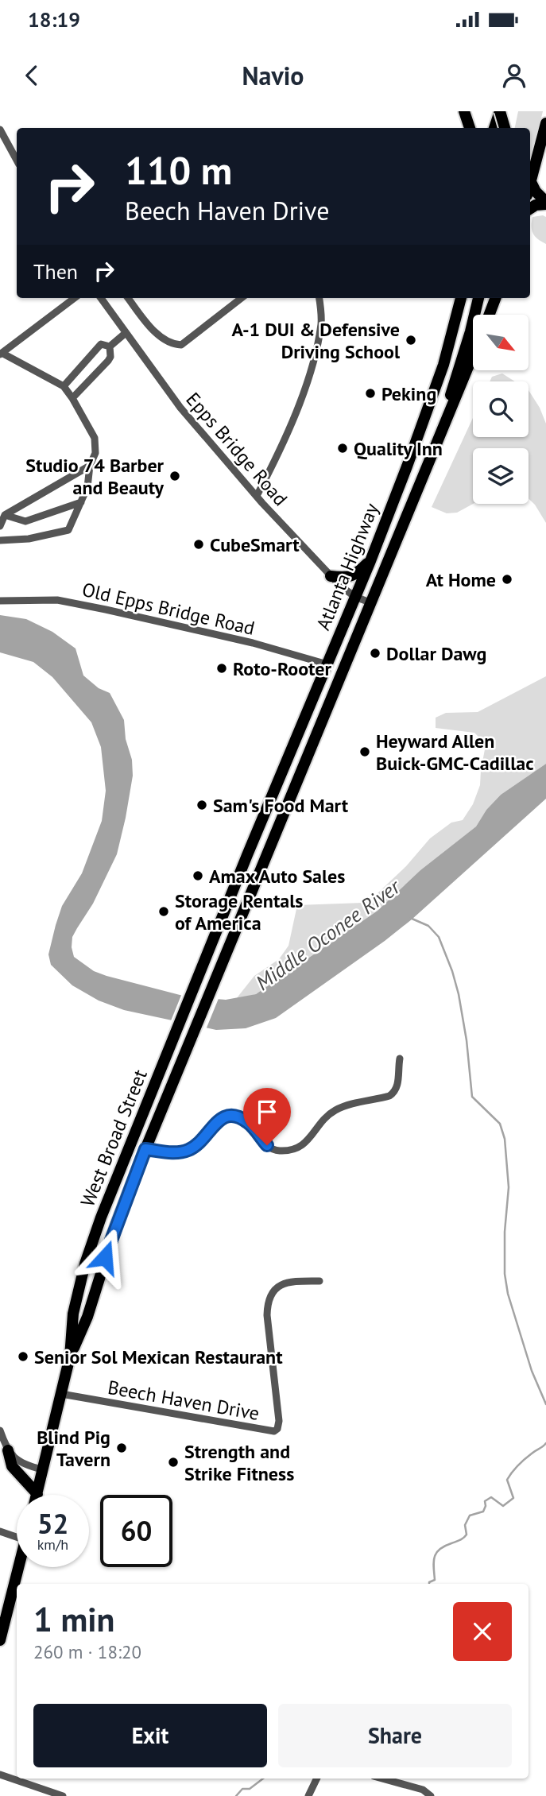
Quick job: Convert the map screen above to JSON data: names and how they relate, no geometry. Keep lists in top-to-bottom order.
{
  "streets": {
    "main road": ["Atlanta Highway", "West Broad Street"],
    "street": ["Epps Bridge Road", "Old Epps Bridge Road", "Beech Haven Drive"]
  },
  "crossings": [
    ["Epps Bridge Road", "Atlanta Highway"],
    ["Atlanta Highway", "Old Epps Bridge Road"],
    ["Atlanta Highway", "West Broad Street"],
    ["West Broad Street", "Beech Haven Drive"]
  ],
  "water": ["Middle Oconee River"],
  "places": [
    "A-1 DUI & Defensive Driving School",
    "Peking",
    "Quality Inn",
    "Studio 74 Barber and Beauty",
    "CubeSmart",
    "At Home",
    "Dollar Dawg",
    "Roto-Rooter",
    "Heyward Allen Buick-GMC-Cadillac",
    "Sam's Food Mart",
    "Amax Auto Sales",
    "Storage Rentals of America",
    "Senior Sol Mexican Restaurant",
    "Blind Pig Tavern",
    "Strength and Strike Fitness"
  ],
  "north": "bottom right",
  "page": {
    "status": "18:19",
    "header": "Navio",
    "turn": ["110 m", "Beech Haven Drive"],
    "then": "Then",
    "speed": "52 km/h",
    "limit": "60",
    "heading": ["1 min", "260 m · 18:20"],
    "buttons": ["Exit", "Share"]
  }
}
